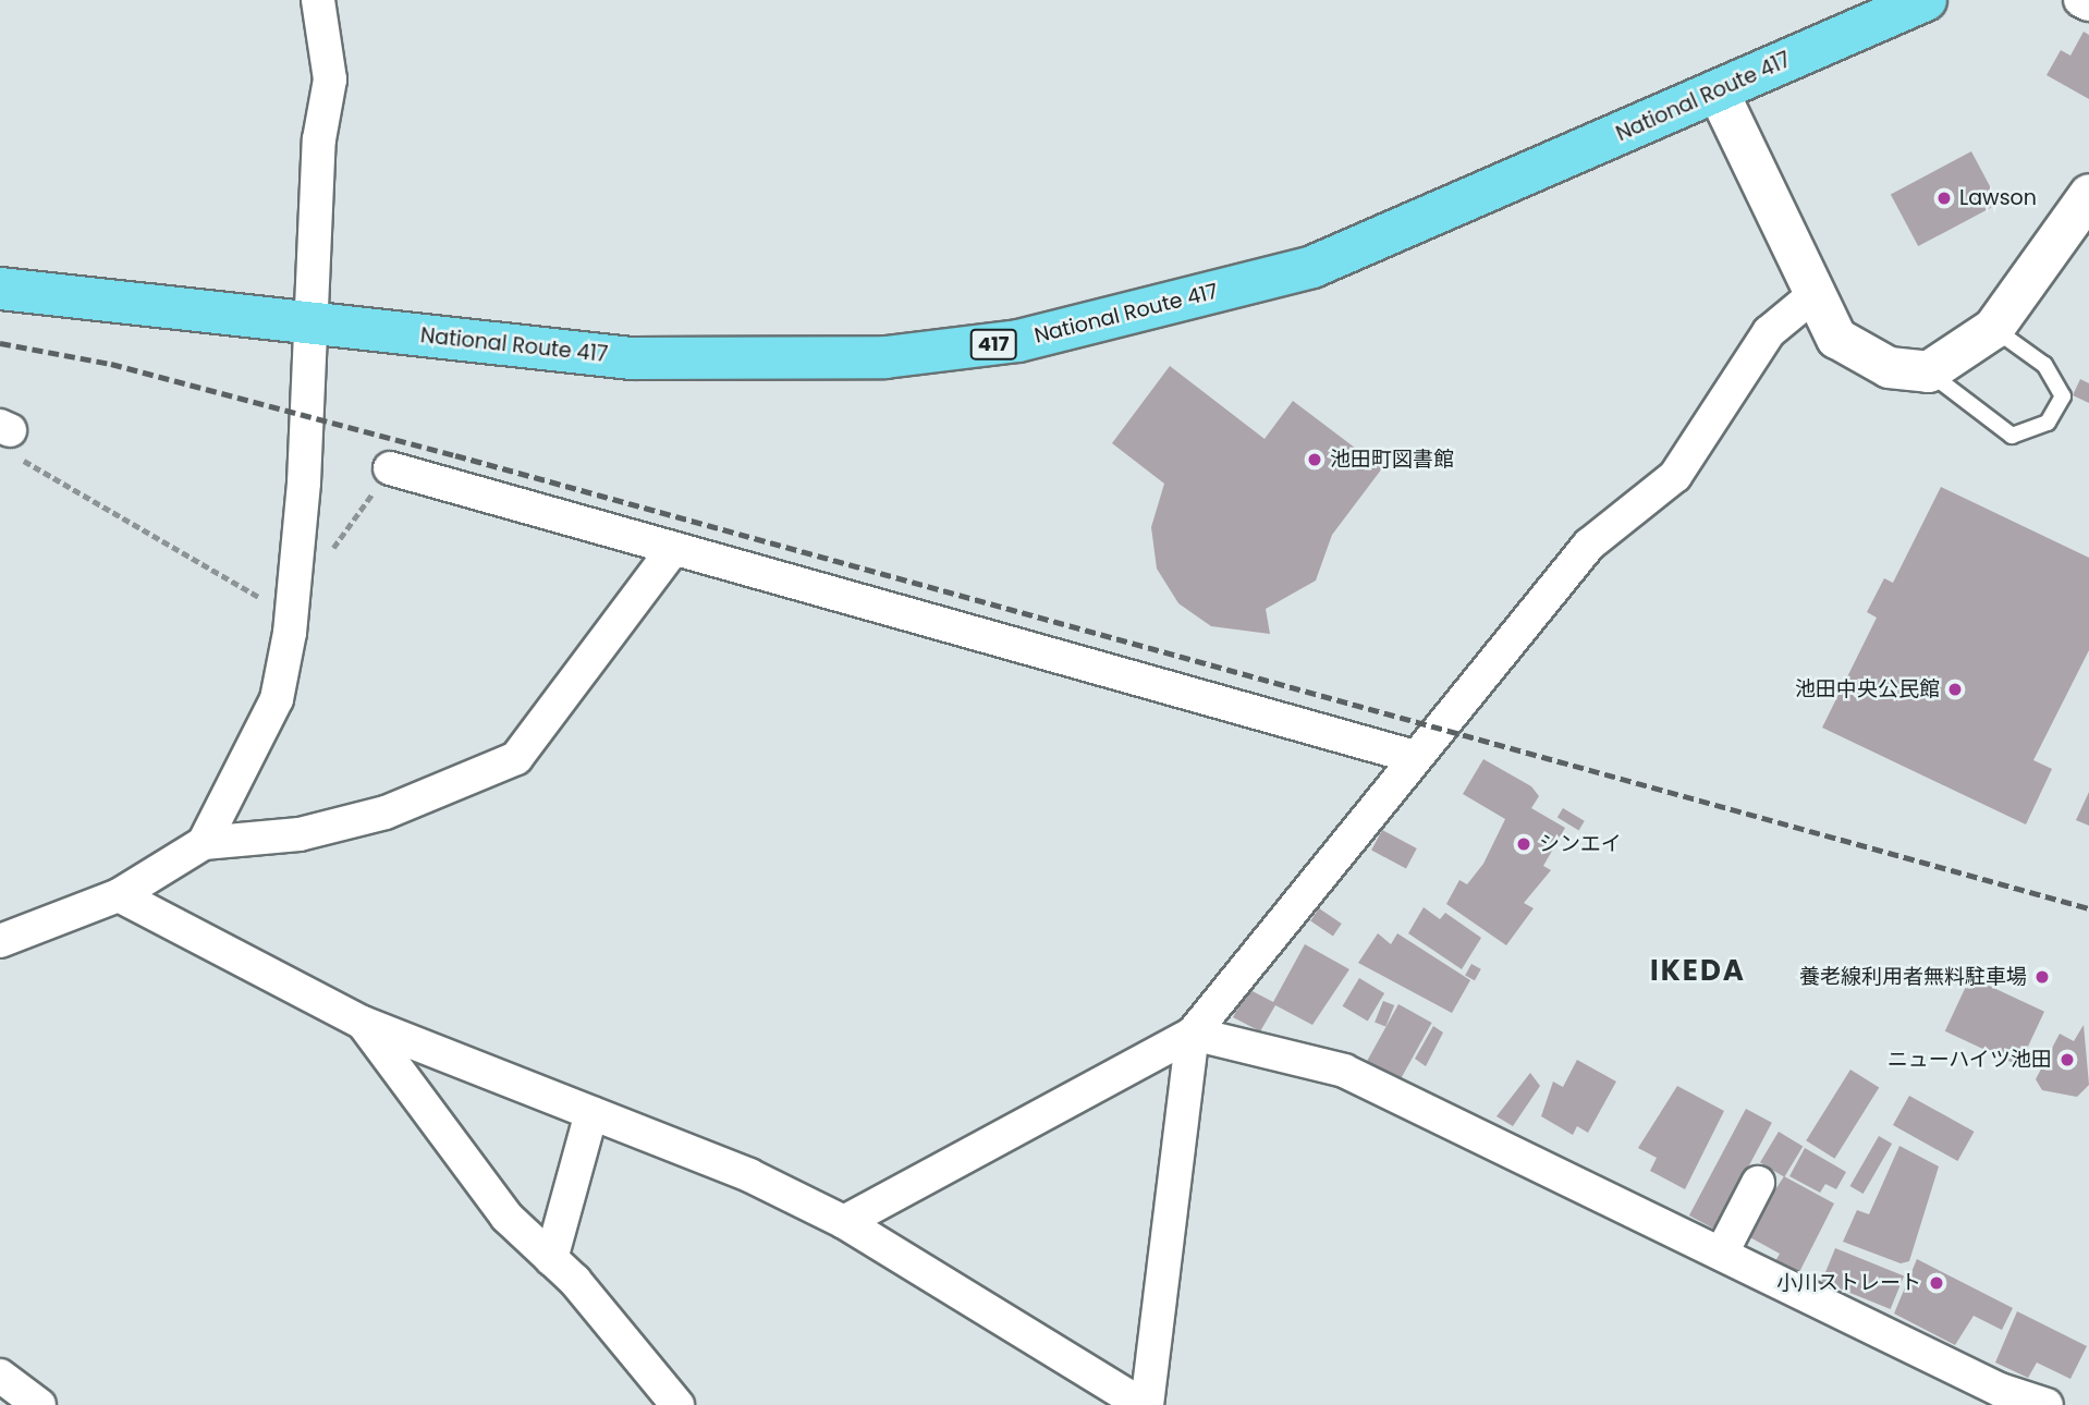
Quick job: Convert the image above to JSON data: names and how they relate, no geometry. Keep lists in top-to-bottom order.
{
  "streets": {
    "highway": ["National Route 417", "417"]
  },
  "districts": ["IKEDA"],
  "places": [
    "Lawson",
    "池田町図書館",
    "池田中央公民館",
    "シンエイ",
    "養老線利用者無料駐車場",
    "ニューハイツ池田",
    "小川ストレート"
  ]
}
